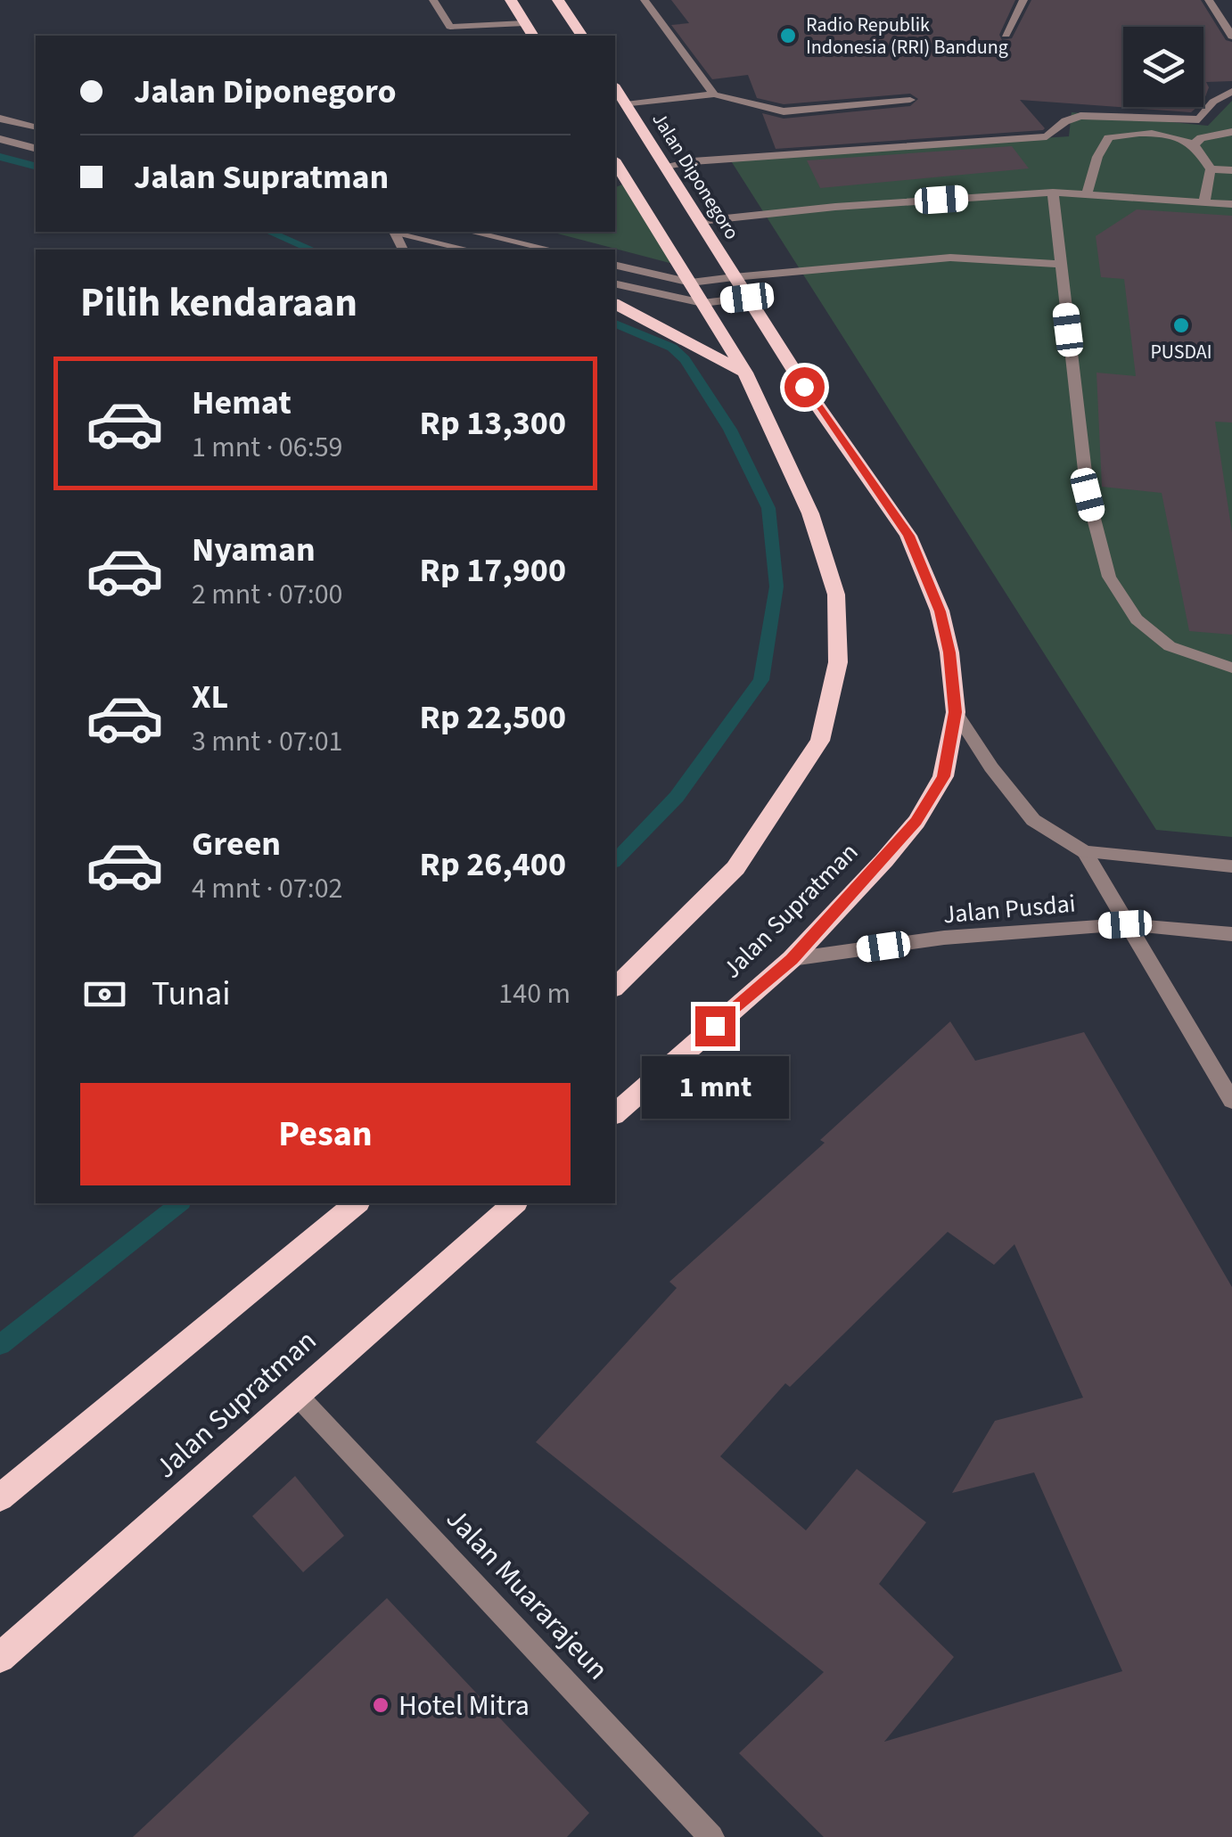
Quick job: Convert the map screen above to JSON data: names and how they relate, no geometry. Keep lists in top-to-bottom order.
{
  "streets": {
    "main road": ["Jalan Diponegoro", "Jalan Supratman"],
    "street": ["Jalan Pusdai", "Jalan Muararajeun"]
  },
  "crossings": [
    ["Jalan Diponegoro", "Jalan Pusdai"],
    ["Jalan Diponegoro", "Jalan Supratman"],
    ["Jalan Pusdai", "Jalan Supratman"],
    ["Jalan Supratman", "Jalan Muararajeun"]
  ],
  "places": ["Radio Republik Indonesia (RRI) Bandung", "PUSDAI", "Hotel Mitra"],
  "page": {
    "banner": ["Jalan Diponegoro", "Jalan Supratman"],
    "heading": "Pilih kendaraan",
    "list": [
      {
        "name": "Hemat",
        "note": "1 mnt · 06:59",
        "value": "Rp 13,300"
      },
      {
        "name": "Nyaman",
        "note": "2 mnt · 07:00",
        "value": "Rp 17,900"
      },
      {
        "name": "XL",
        "note": "3 mnt · 07:01",
        "value": "Rp 22,500"
      },
      {
        "name": "Green",
        "note": "4 mnt · 07:02",
        "value": "Rp 26,400"
      }
    ],
    "pay": ["Tunai", "140 m"],
    "bubble": "1 mnt",
    "buttons": "Pesan"
  }
}
